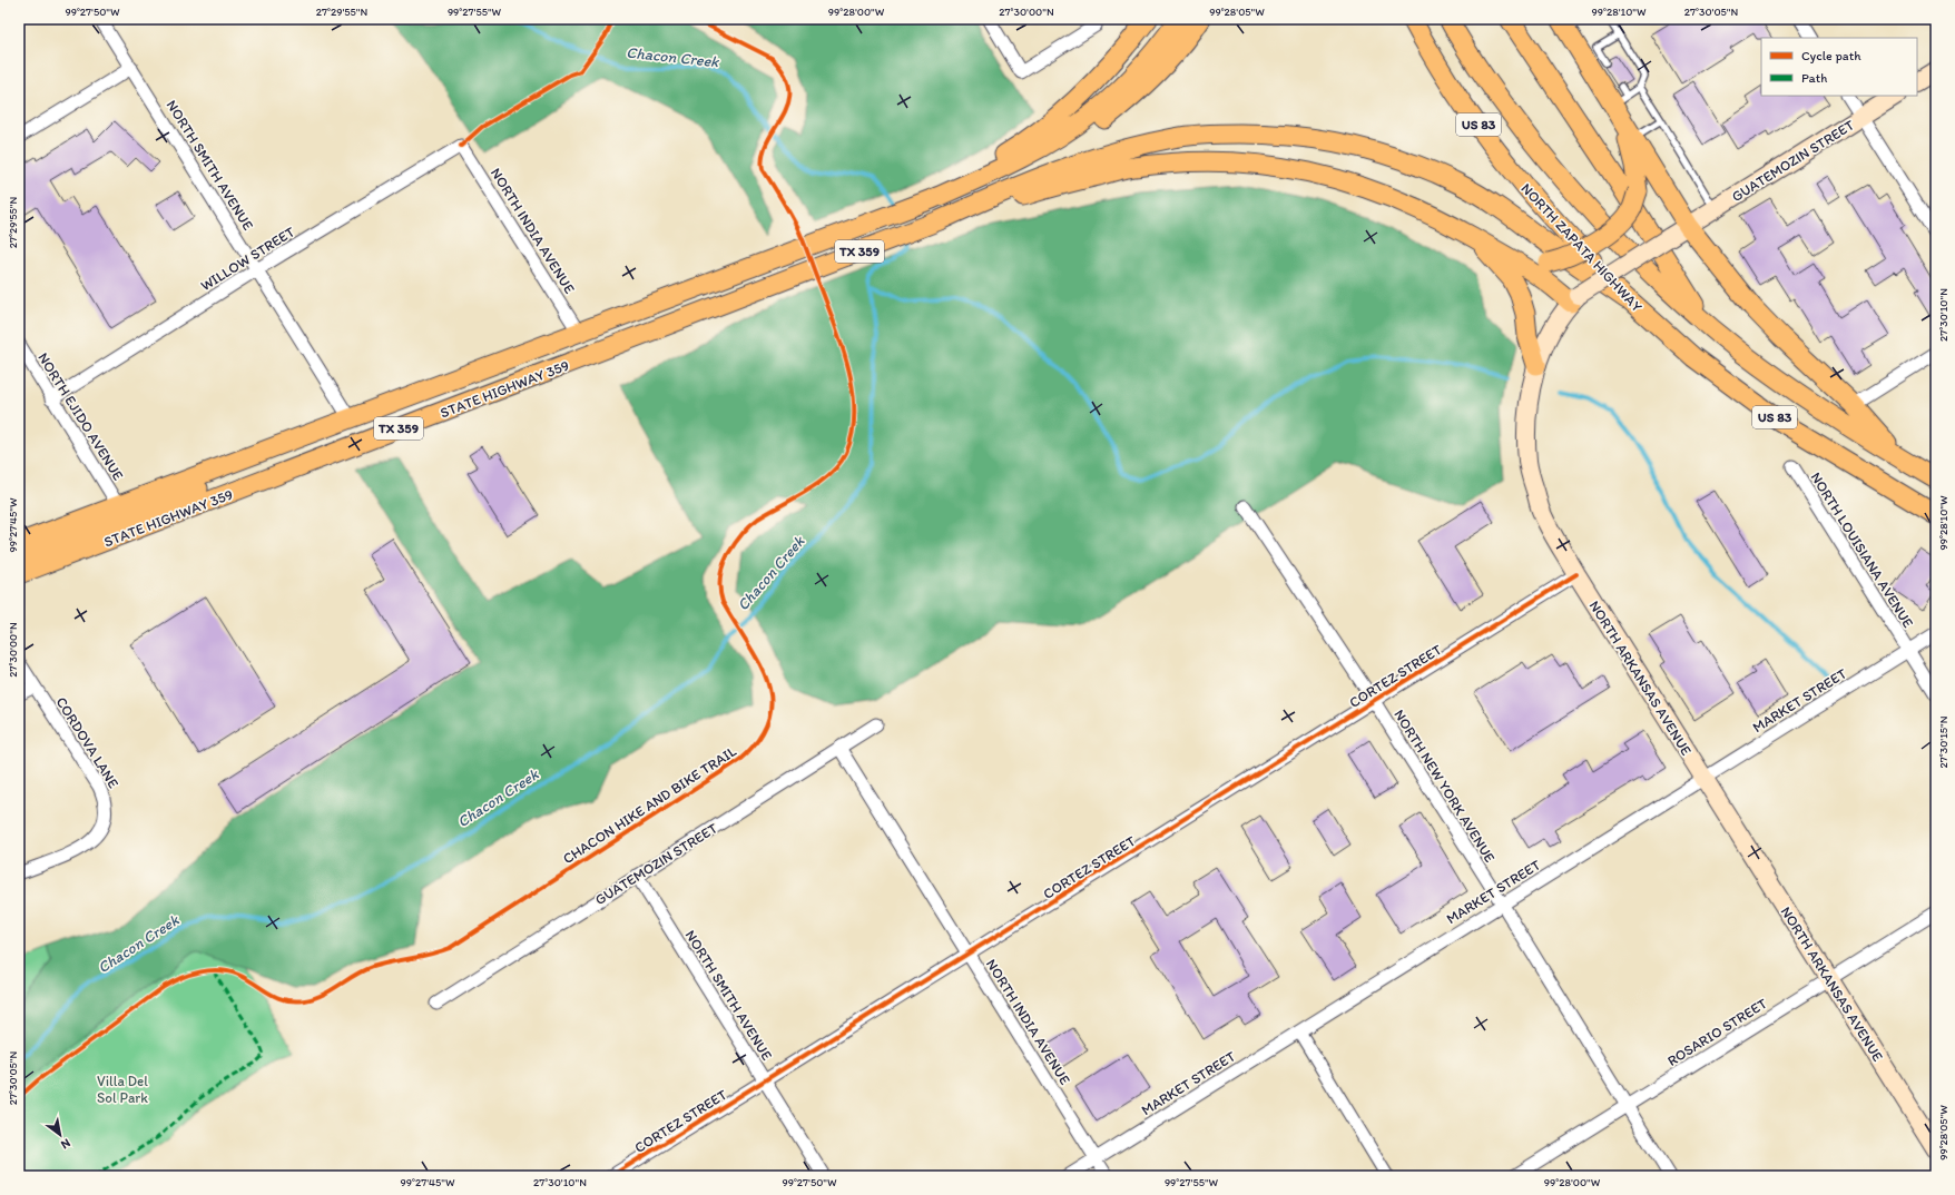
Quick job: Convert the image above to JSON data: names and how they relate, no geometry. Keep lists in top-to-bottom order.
{
  "streets": {
    "main road": [
      "US 83",
      "GUATEMOZIN STREET",
      "NORTH ZAPATA HIGHWAY",
      "TX 359",
      "STATE HIGHWAY 359",
      "NORTH ARKANSAS AVENUE"
    ],
    "street": [
      "NORTH SMITH AVENUE",
      "NORTH INDIA AVENUE",
      "WILLOW STREET",
      "NORTH EJIDO AVENUE",
      "NORTH LOUISIANA AVENUE",
      "CORTEZ STREET",
      "MARKET STREET",
      "CORDOVA LANE",
      "NORTH NEW YORK AVENUE",
      "ROSARIO STREET"
    ],
    "cycle path": ["CHACON HIKE AND BIKE TRAIL"]
  },
  "crossings": [
    ["GUATEMOZIN STREET", "NORTH SMITH AVENUE"],
    ["GUATEMOZIN STREET", "NORTH INDIA AVENUE"],
    ["GUATEMOZIN STREET", "NORTH ARKANSAS AVENUE"],
    ["NORTH SMITH AVENUE", "WILLOW STREET"],
    ["NORTH SMITH AVENUE", "STATE HIGHWAY 359"],
    ["NORTH SMITH AVENUE", "CORTEZ STREET"],
    ["NORTH INDIA AVENUE", "WILLOW STREET"],
    ["NORTH INDIA AVENUE", "STATE HIGHWAY 359"],
    ["NORTH INDIA AVENUE", "CORTEZ STREET"],
    ["NORTH INDIA AVENUE", "MARKET STREET"],
    ["WILLOW STREET", "NORTH EJIDO AVENUE"],
    ["STATE HIGHWAY 359", "NORTH EJIDO AVENUE"],
    ["NORTH LOUISIANA AVENUE", "MARKET STREET"],
    ["CORTEZ STREET", "NORTH ARKANSAS AVENUE"],
    ["CORTEZ STREET", "NORTH NEW YORK AVENUE"],
    ["NORTH ARKANSAS AVENUE", "MARKET STREET"],
    ["NORTH ARKANSAS AVENUE", "ROSARIO STREET"],
    ["MARKET STREET", "NORTH NEW YORK AVENUE"],
    ["NORTH NEW YORK AVENUE", "ROSARIO STREET"]
  ],
  "water": ["Chacon Creek"],
  "parks": ["Villa Del Sol Park"],
  "legend": ["Cycle path", "Path"],
  "north": "bottom right",
  "coordinates": [
    "99°27'50\"W",
    "27°29'55\"N",
    "99°27'55\"W",
    "99°28'00\"W",
    "27°30'00\"N",
    "99°28'05\"W",
    "99°28'10\"W",
    "27°30'05\"N",
    "27°30'10\"N",
    "99°27'45\"W",
    "27°30'15\"N"
  ]
}
